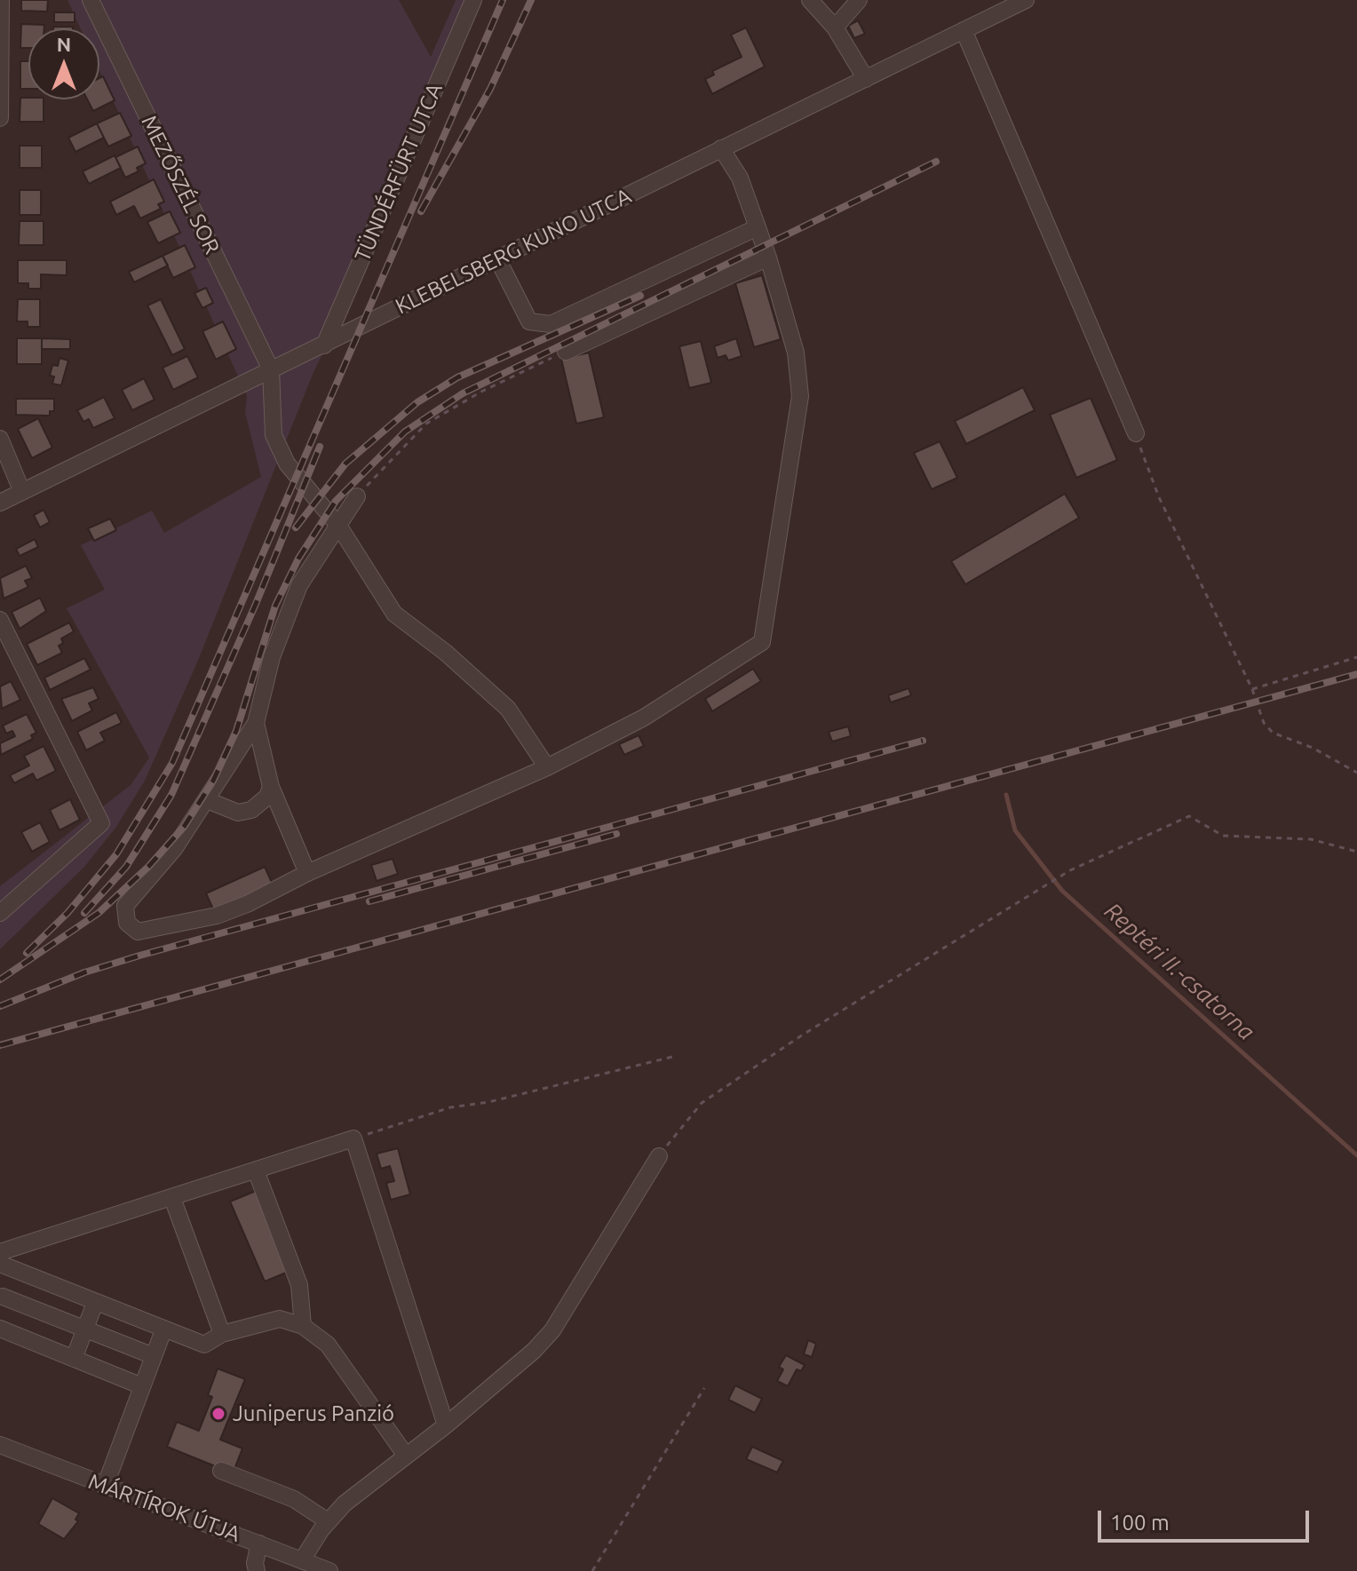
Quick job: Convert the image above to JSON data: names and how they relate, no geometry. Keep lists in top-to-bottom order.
{
  "streets": {
    "street": [
      "TÜNDÉRFÜRT UTCA",
      "MEZŐSZÉL SOR",
      "KLEBELSBERG KUNO UTCA",
      "MÁRTÍROK ÚTJA"
    ]
  },
  "crossings": [
    ["TÜNDÉRFÜRT UTCA", "KLEBELSBERG KUNO UTCA"],
    ["MEZŐSZÉL SOR", "KLEBELSBERG KUNO UTCA"]
  ],
  "water": ["Reptéri II.-csatorna"],
  "places": ["Juniperus Panzió"],
  "scale_bar": "100 m",
  "north": "top"
}
